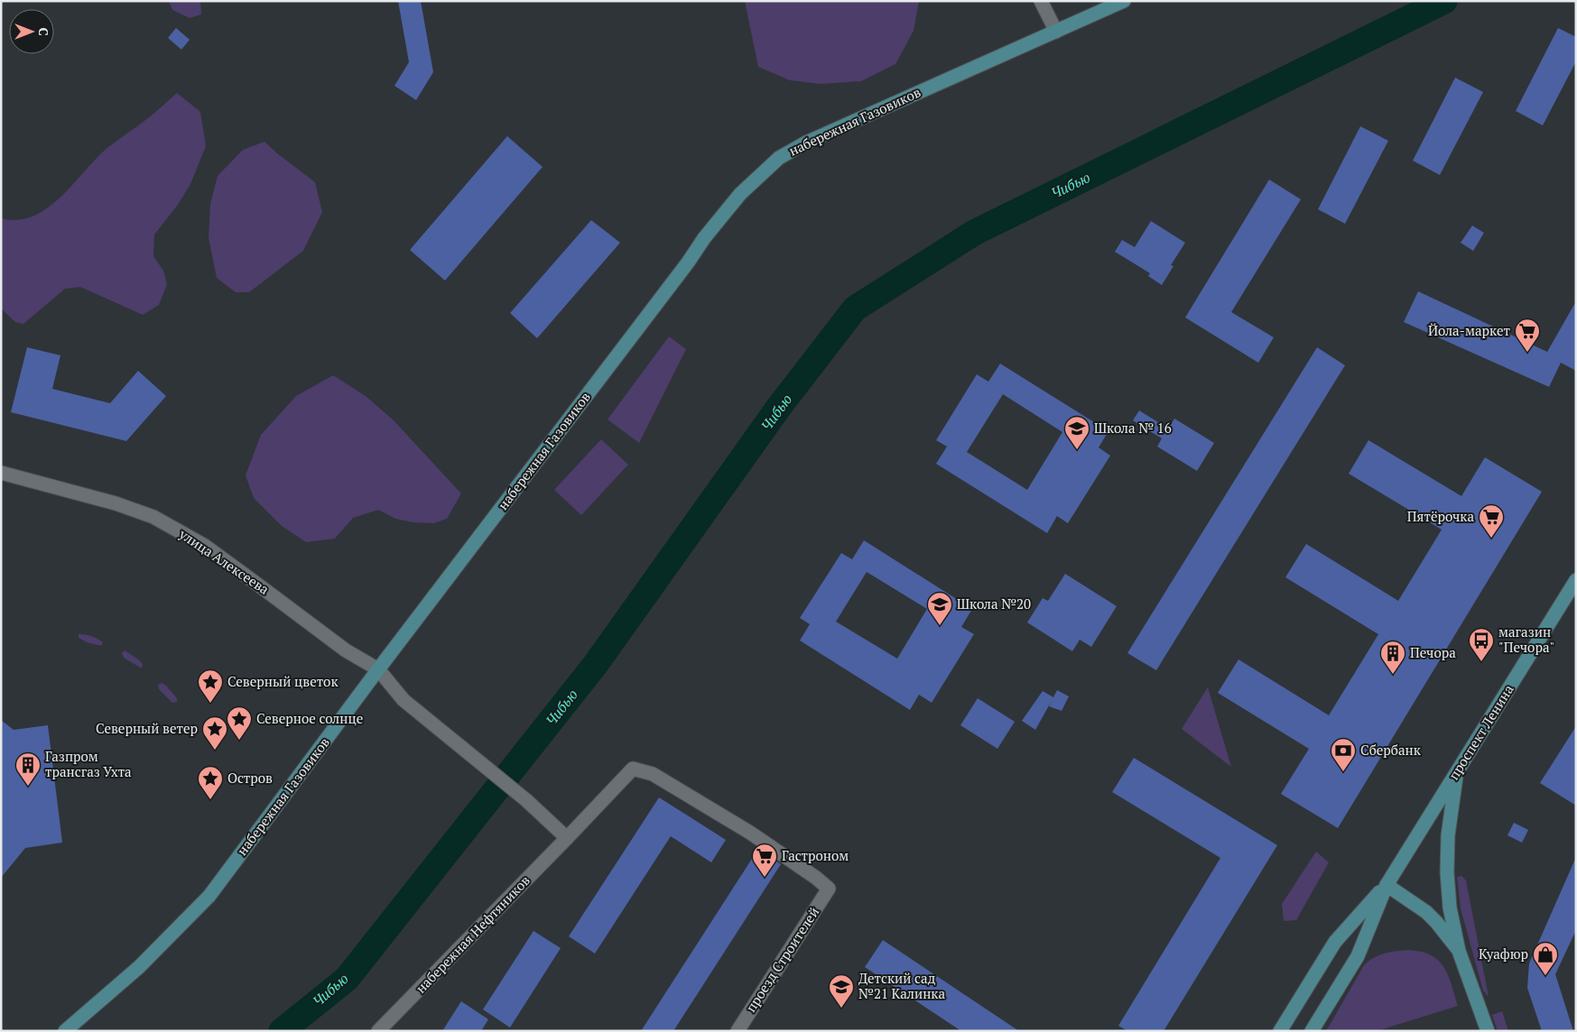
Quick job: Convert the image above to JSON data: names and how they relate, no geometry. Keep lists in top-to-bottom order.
{
  "streets": {
    "main road": ["набережная Газовиков", "проспект Ленина"],
    "street": ["улица Алексеева", "набережная Нефтяников", "проезд Строителей"]
  },
  "crossings": [
    ["набережная Газовиков", "улица Алексеева"],
    ["набережная Нефтяников", "проезд Строителей"]
  ],
  "water": ["Чибью"],
  "places": {
    "supermarket": ["Йола-маркет", "Пятёрочка", "Гастроном"],
    "school or university": ["Школа № 16", "Школа №20", "Детский сад №21 Калинка"],
    "bus stop": ["магазин \"Печора\""],
    "building": ["Печора", "Газпром трансгаз Ухта"],
    "place": [
      "Северный цветок",
      "Северное солнце",
      "Северный ветер",
      "Остров"
    ],
    "bank": ["Сбербанк"],
    "shop": ["Куафюр"]
  },
  "north": "right"
}
